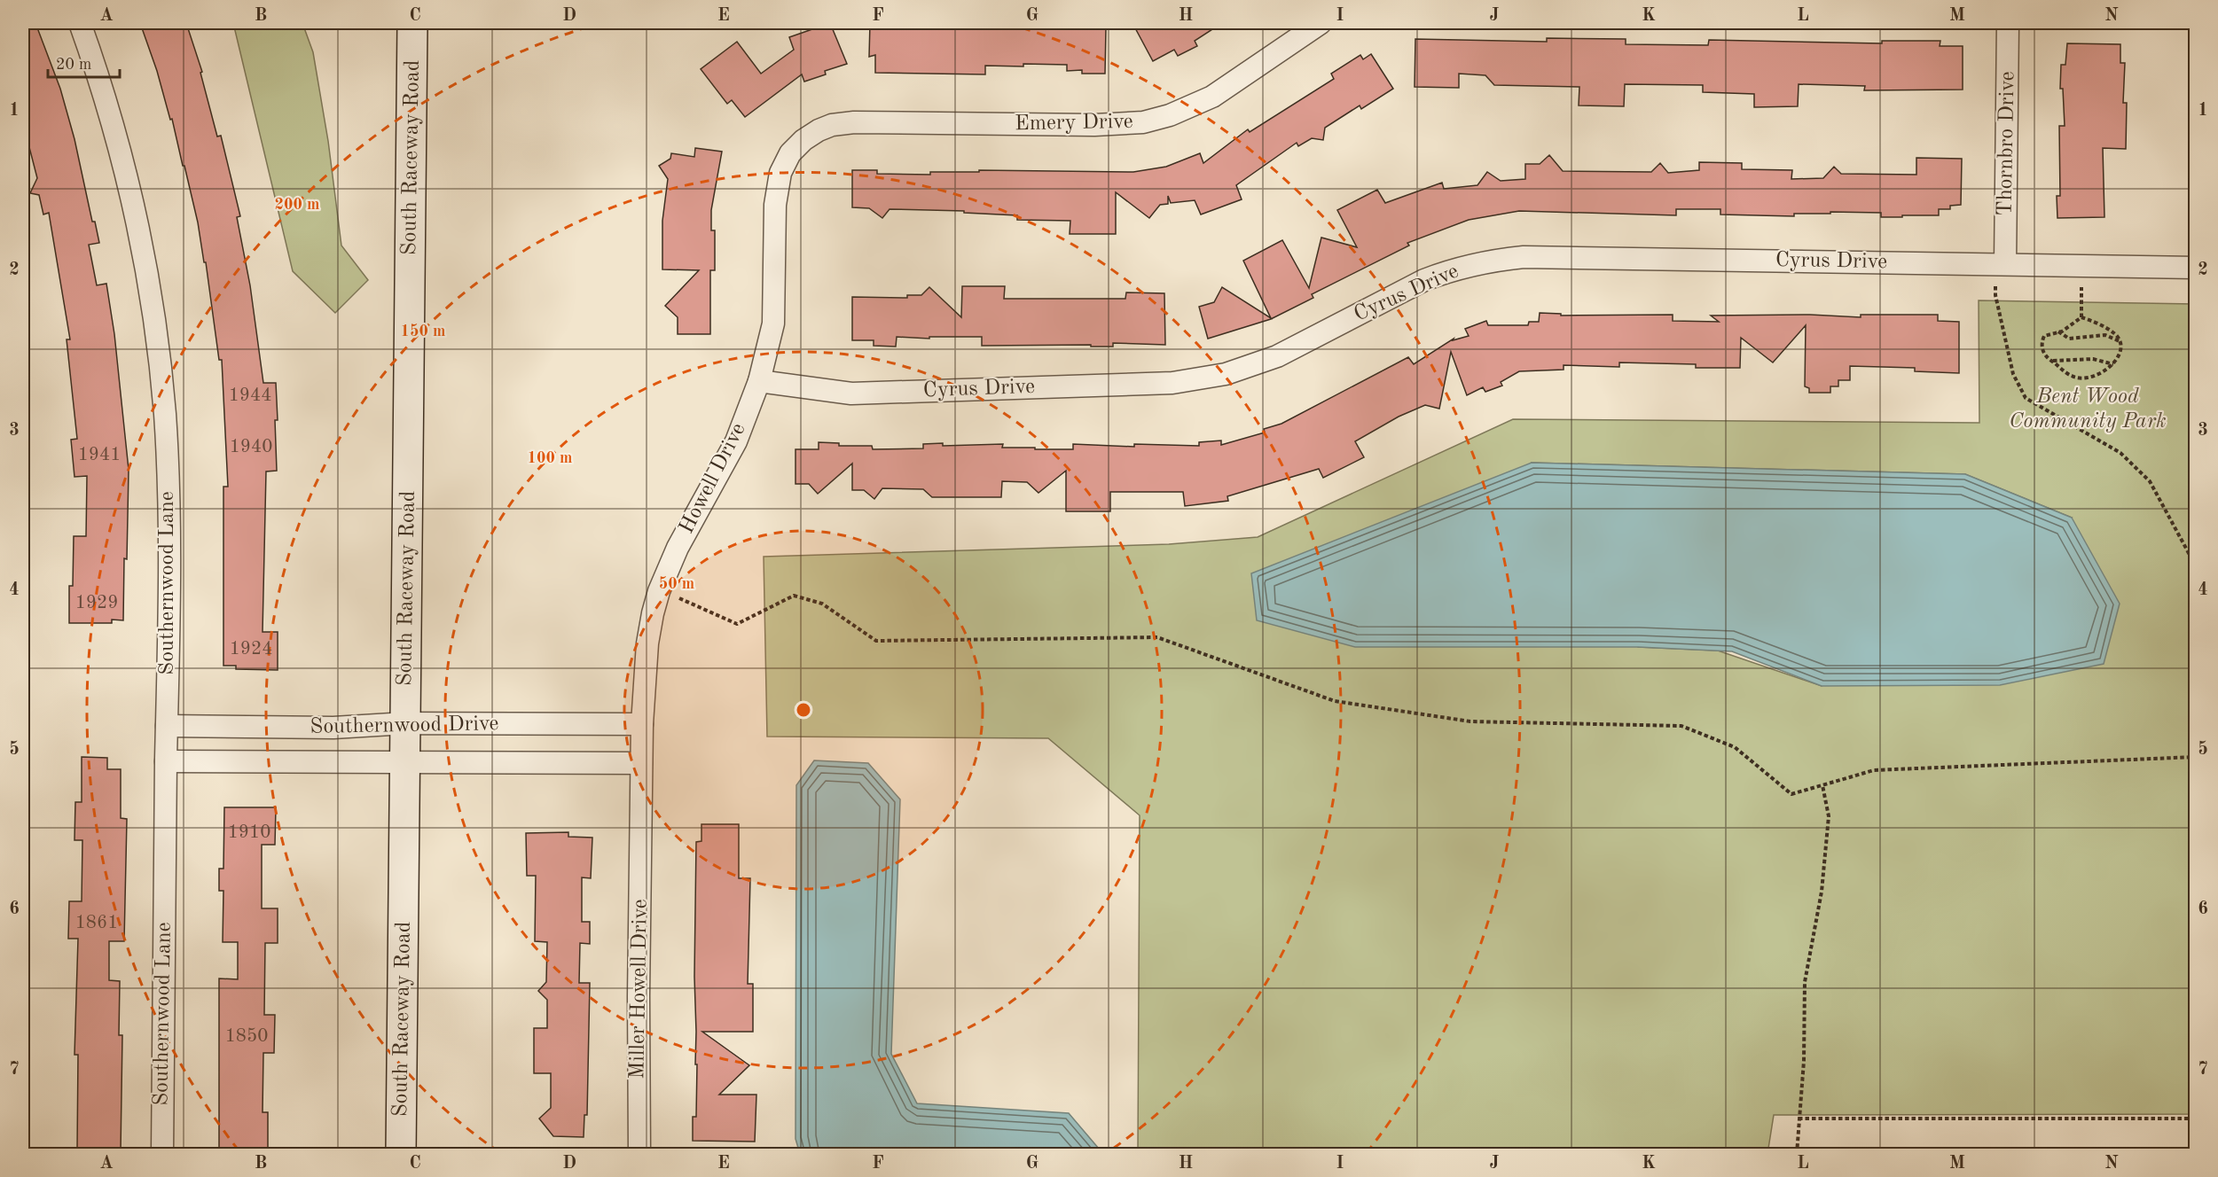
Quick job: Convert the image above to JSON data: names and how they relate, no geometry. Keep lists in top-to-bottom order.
{
  "streets": {
    "main road": ["South Raceway Road"],
    "street": [
      "Emery Drive",
      "Thornbro Drive",
      "Cyrus Drive",
      "Howell Drive",
      "Southernwood Lane",
      "Southernwood Drive",
      "Miller Howell Drive"
    ]
  },
  "crossings": [
    ["Emery Drive", "Howell Drive"],
    ["Thornbro Drive", "Cyrus Drive"],
    ["South Raceway Road", "Southernwood Drive"],
    ["Cyrus Drive", "Howell Drive"],
    ["Howell Drive", "Southernwood Drive"],
    ["Howell Drive", "Miller Howell Drive"],
    ["Southernwood Lane", "Southernwood Drive"]
  ],
  "parks": ["Bent Wood Community Park"],
  "house_numbers": [
    "1944",
    "1940",
    "1941",
    "1929",
    "1924",
    "1910",
    "1861",
    "1850"
  ],
  "scale_bar": "20 m",
  "grid": {
    "columns": [
      "A",
      "B",
      "C",
      "D",
      "E",
      "F",
      "G",
      "H",
      "I",
      "J",
      "K",
      "L",
      "M",
      "N"
    ],
    "rows": [
      "1",
      "2",
      "3",
      "4",
      "5",
      "6",
      "7"
    ]
  },
  "rings": [
    "200 m",
    "150 m",
    "100 m",
    "50 m"
  ]
}
